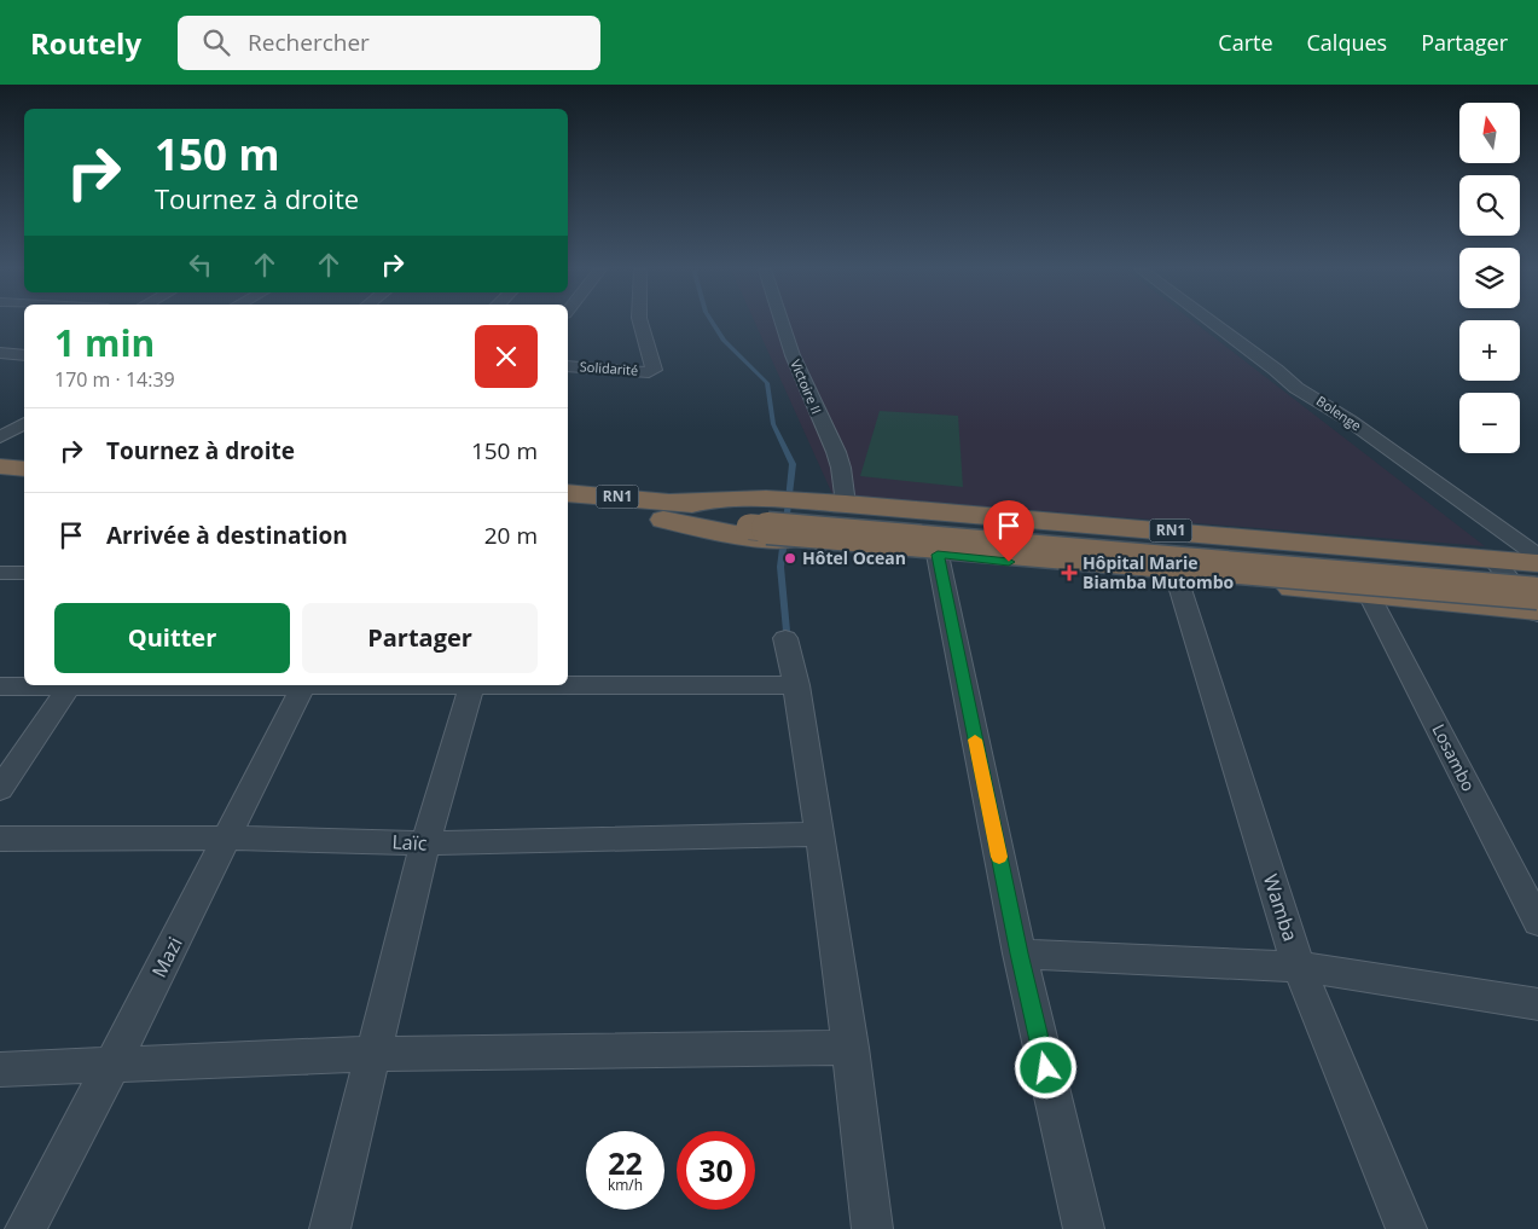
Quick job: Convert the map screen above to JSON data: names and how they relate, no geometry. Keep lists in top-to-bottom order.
{
  "streets": {
    "highway": ["RN1"],
    "street": [
      "Solidarité",
      "Victoire II",
      "Bolenge",
      "Losambo",
      "Laïc",
      "Wamba",
      "Mazi"
    ]
  },
  "crossings": [
    ["Victoire II", "RN1"],
    ["RN1", "Losambo"],
    ["RN1", "Wamba"],
    ["Laïc", "Mazi"]
  ],
  "places": {
    "other": ["Hôtel Ocean"],
    "health": ["Hôpital Marie Biamba Mutombo"]
  },
  "north": "top",
  "page": {
    "header": "Routely",
    "search": "Rechercher",
    "nav": ["Carte", "Calques", "Partager"],
    "map_buttons": ["+", "−"],
    "turn": ["150 m", "Tournez à droite"],
    "heading": ["1 min", "170 m · 14:39"],
    "list": [
      {
        "name": "Tournez à droite",
        "value": "150 m"
      },
      {
        "name": "Arrivée à destination",
        "value": "20 m"
      }
    ],
    "buttons": ["Quitter", "Partager"],
    "speed": "22 km/h",
    "limit": "30"
  }
}
